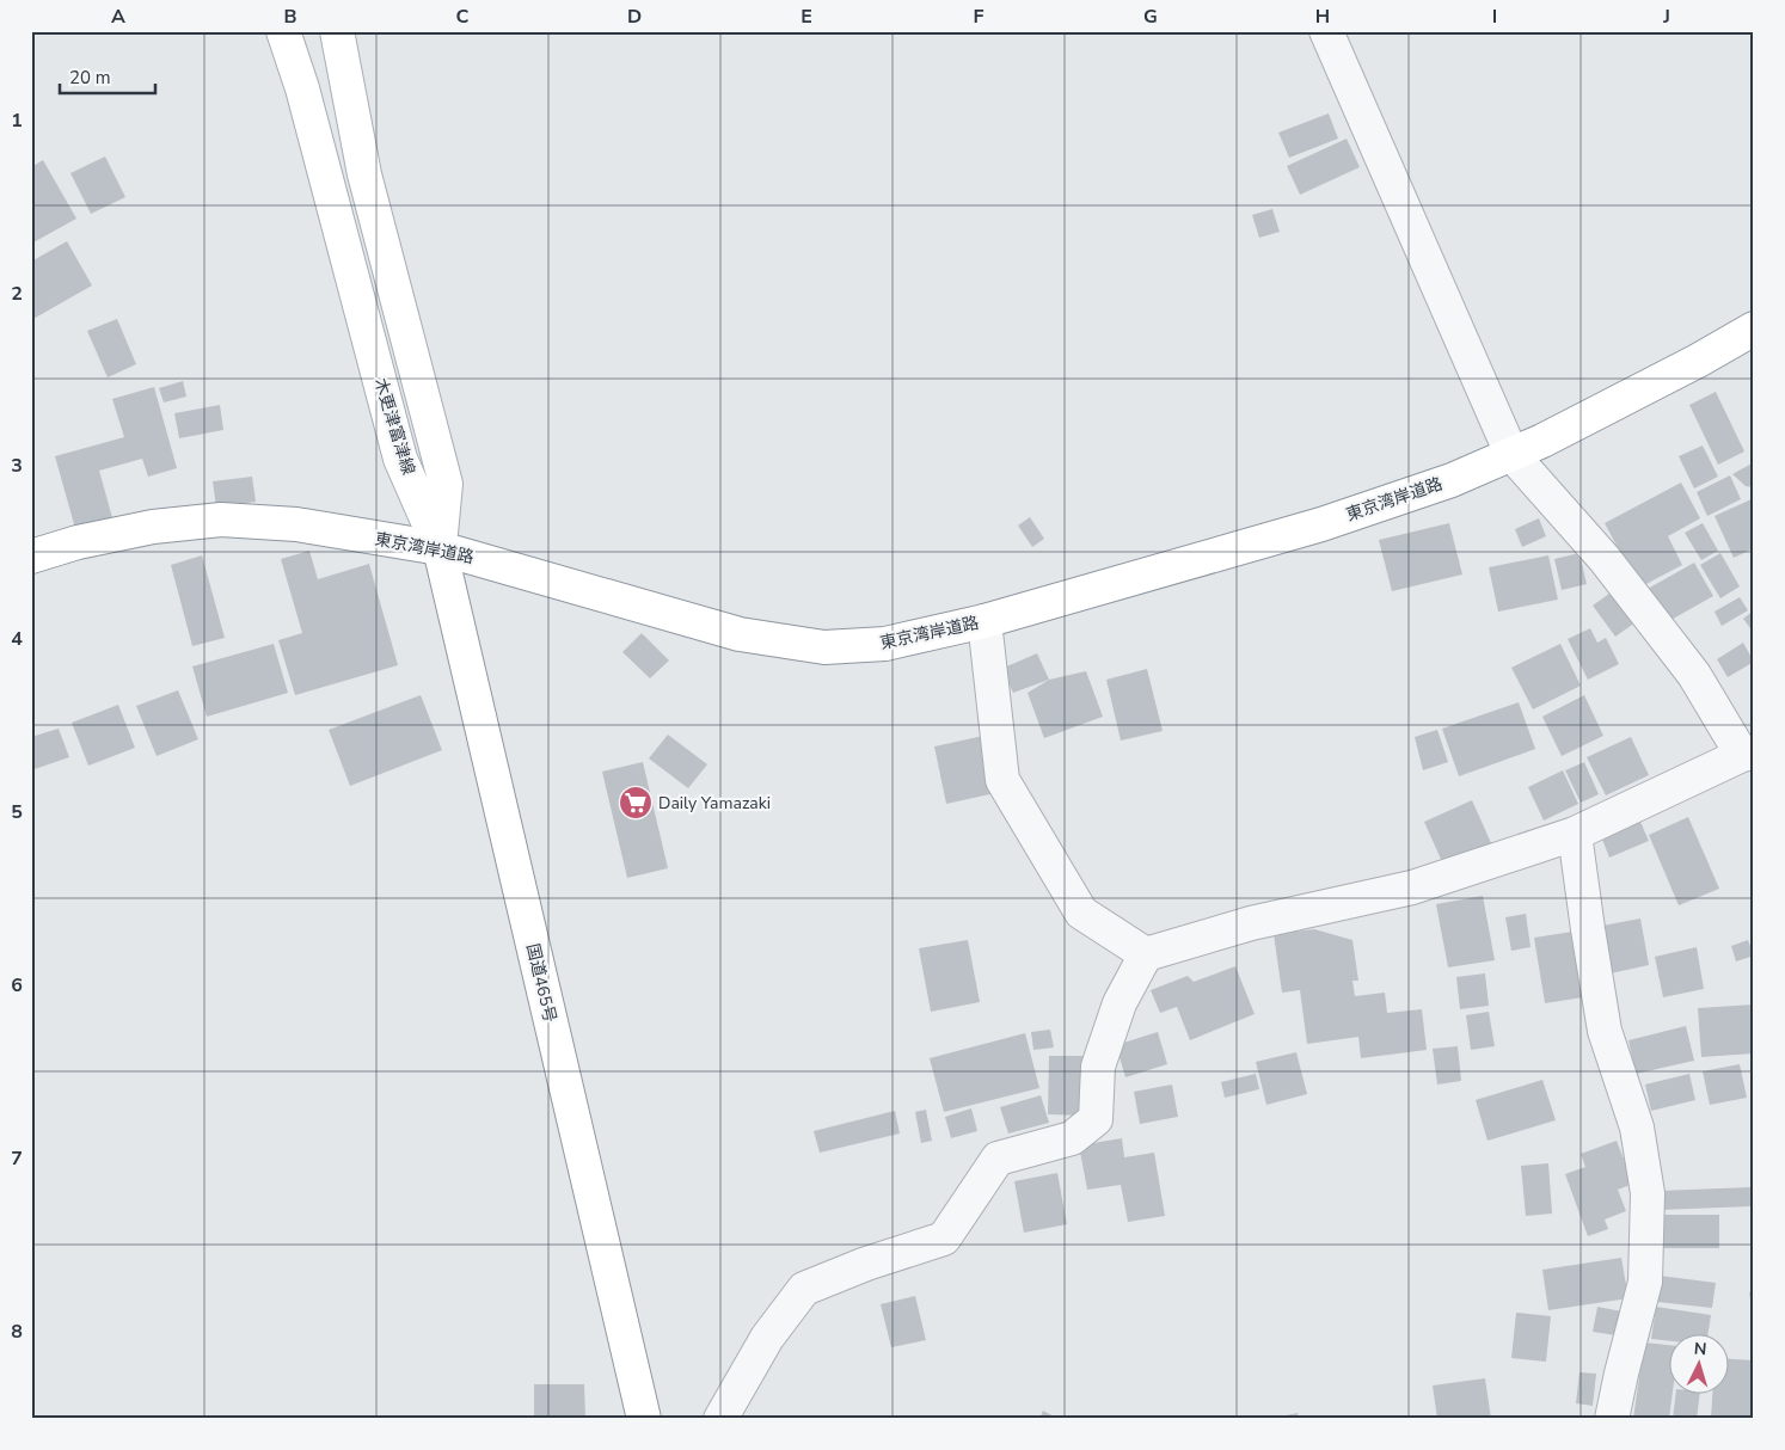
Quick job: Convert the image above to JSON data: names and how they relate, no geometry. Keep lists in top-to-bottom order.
{
  "streets": {
    "main road": ["木更津富津線", "東京湾岸道路", "国道465号"]
  },
  "crossings": [
    ["木更津富津線", "東京湾岸道路"],
    ["木更津富津線", "国道465号"],
    ["東京湾岸道路", "国道465号"]
  ],
  "places": {
    "supermarket": ["Daily Yamazaki"]
  },
  "scale_bar": "20 m",
  "north": "top",
  "grid": {
    "columns": [
      "A",
      "B",
      "C",
      "D",
      "E",
      "F",
      "G",
      "H",
      "I",
      "J"
    ],
    "rows": [
      "1",
      "2",
      "3",
      "4",
      "5",
      "6",
      "7",
      "8"
    ]
  }
}
